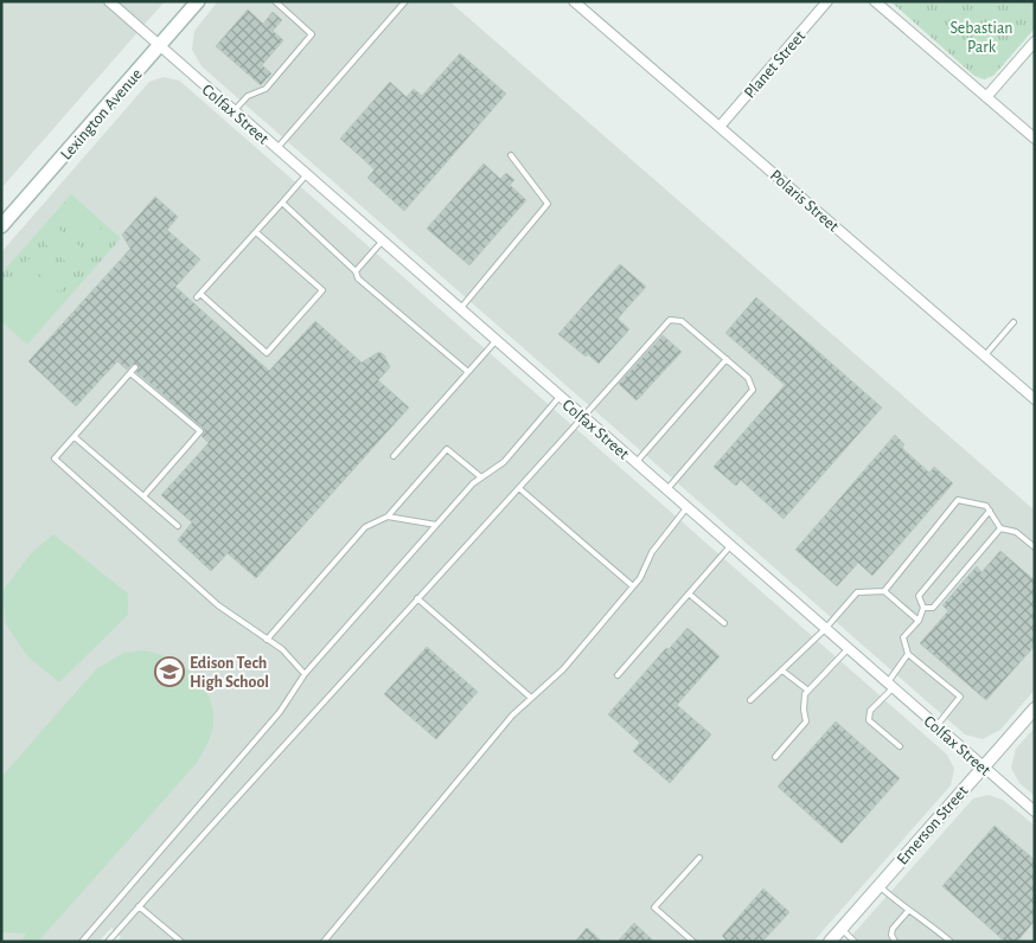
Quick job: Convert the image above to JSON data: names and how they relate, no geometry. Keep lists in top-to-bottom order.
{
  "streets": {
    "main road": ["Lexington Avenue"],
    "street": [
      "Planet Street",
      "Colfax Street",
      "Polaris Street",
      "Emerson Street"
    ]
  },
  "crossings": [
    ["Planet Street", "Polaris Street"],
    ["Lexington Avenue", "Colfax Street"],
    ["Colfax Street", "Emerson Street"]
  ],
  "parks": ["Sebastian Park"],
  "places": {
    "school or university": ["Edison Tech High School"]
  }
}
